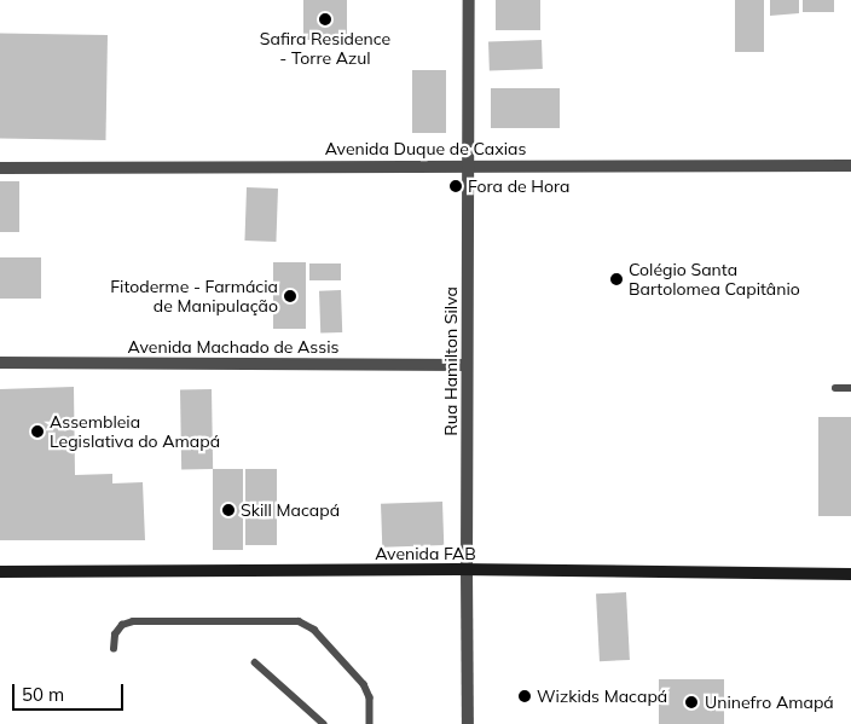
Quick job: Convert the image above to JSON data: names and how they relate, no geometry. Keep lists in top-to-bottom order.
{
  "streets": {
    "main road": ["Avenida FAB"],
    "street": ["Avenida Duque de Caxias", "Avenida Machado de Assis", "Rua Hamilton Silva"]
  },
  "crossings": [
    ["Avenida Duque de Caxias", "Rua Hamilton Silva"],
    ["Avenida Machado de Assis", "Rua Hamilton Silva"],
    ["Rua Hamilton Silva", "Avenida FAB"]
  ],
  "places": [
    "Safira Residence - Torre Azul",
    "Fora de Hora",
    "Colégio Santa Bartolomea Capitânio",
    "Fitoderme - Farmácia de Manipulação",
    "Assembleia Legislativa do Amapá",
    "Skill Macapá",
    "Wizkids Macapá",
    "Uninefro Amapá"
  ],
  "scale_bar": "50 m"
}
